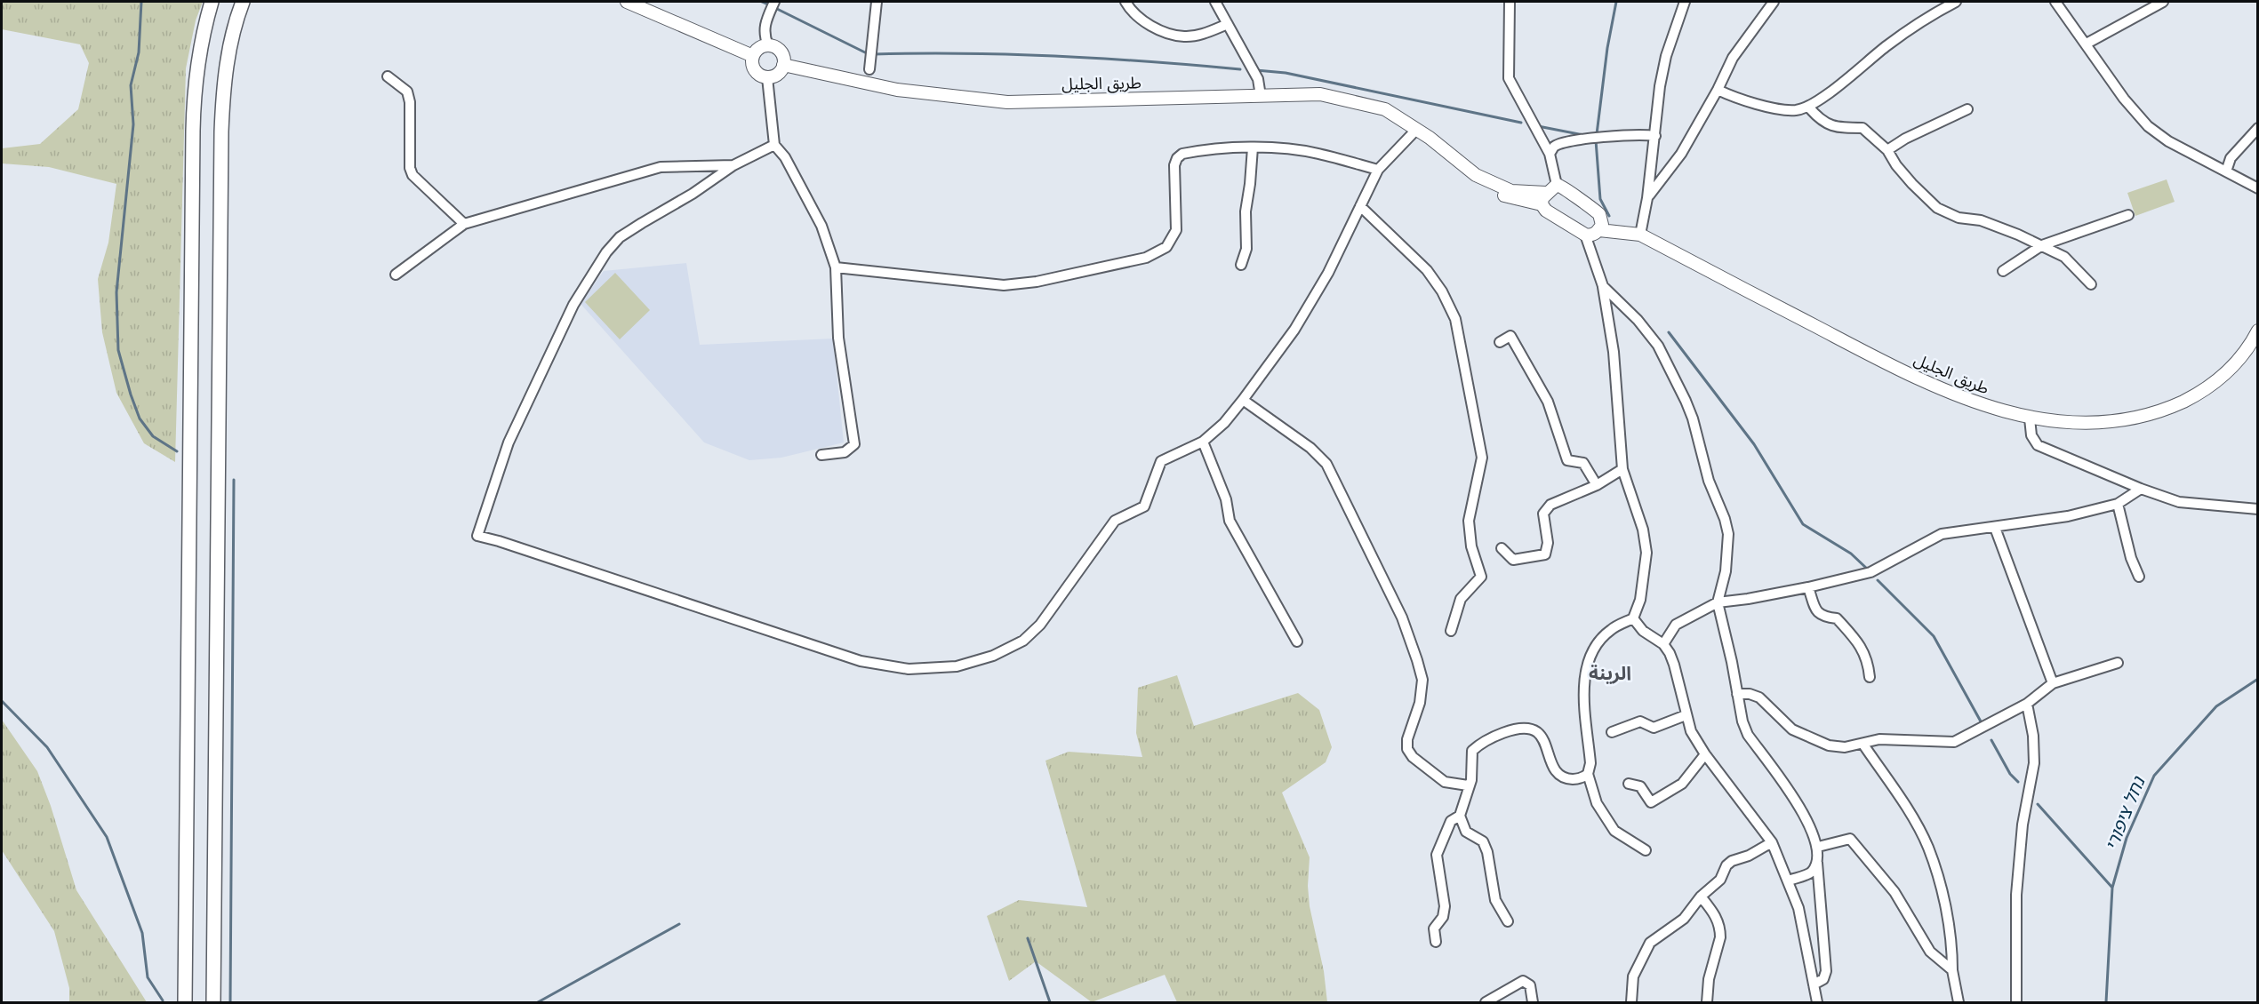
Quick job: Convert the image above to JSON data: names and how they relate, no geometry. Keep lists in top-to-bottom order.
{
  "streets": {
    "main road": ["طريق الجليل"]
  },
  "districts": ["الرينة"],
  "water": ["נחל ציפורי"]
}
